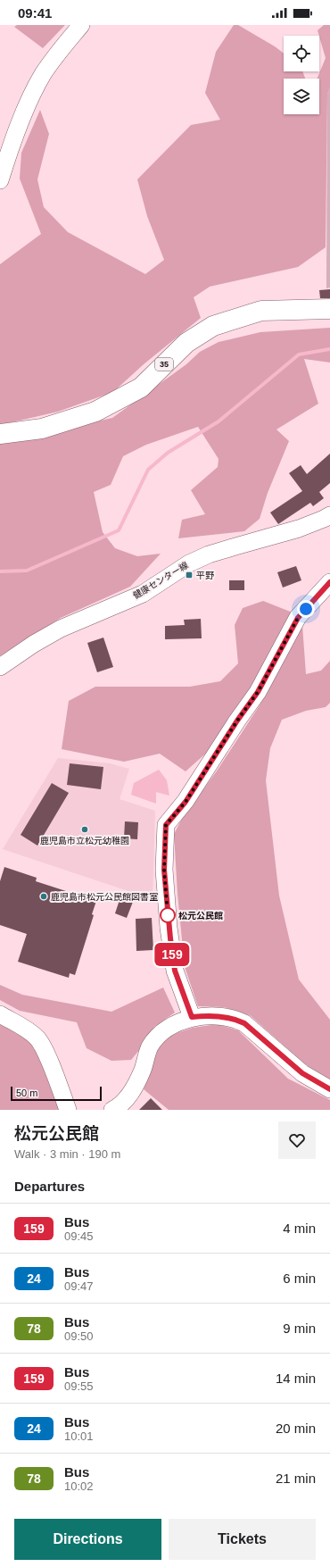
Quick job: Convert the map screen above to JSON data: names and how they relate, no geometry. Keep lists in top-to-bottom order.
{
  "streets": {
    "main road": ["35"],
    "street": ["健康センター線"]
  },
  "places": {
    "transit": ["平野"],
    "other": ["鹿児島市立松元幼稚園", "鹿児島市松元公民館図書室", "松元公民館"]
  },
  "lines": ["bus line 159"],
  "scale_bar": "50 m",
  "page": {
    "status": "09:41",
    "on_map": "159",
    "scale": "50 m",
    "heading": [
      ["松元公民館", "Walk · 3 min · 190 m"],
      "Departures"
    ],
    "list": [
      {
        "mark": "159",
        "name": "Bus",
        "note": "09:45",
        "value": "4 min"
      },
      {
        "mark": "24",
        "name": "Bus",
        "note": "09:47",
        "value": "6 min"
      },
      {
        "mark": "78",
        "name": "Bus",
        "note": "09:50",
        "value": "9 min"
      },
      {
        "mark": "159",
        "name": "Bus",
        "note": "09:55",
        "value": "14 min"
      },
      {
        "mark": "24",
        "name": "Bus",
        "note": "10:01",
        "value": "20 min"
      },
      {
        "mark": "78",
        "name": "Bus",
        "note": "10:02",
        "value": "21 min"
      }
    ],
    "buttons": ["Directions", "Tickets"]
  }
}
